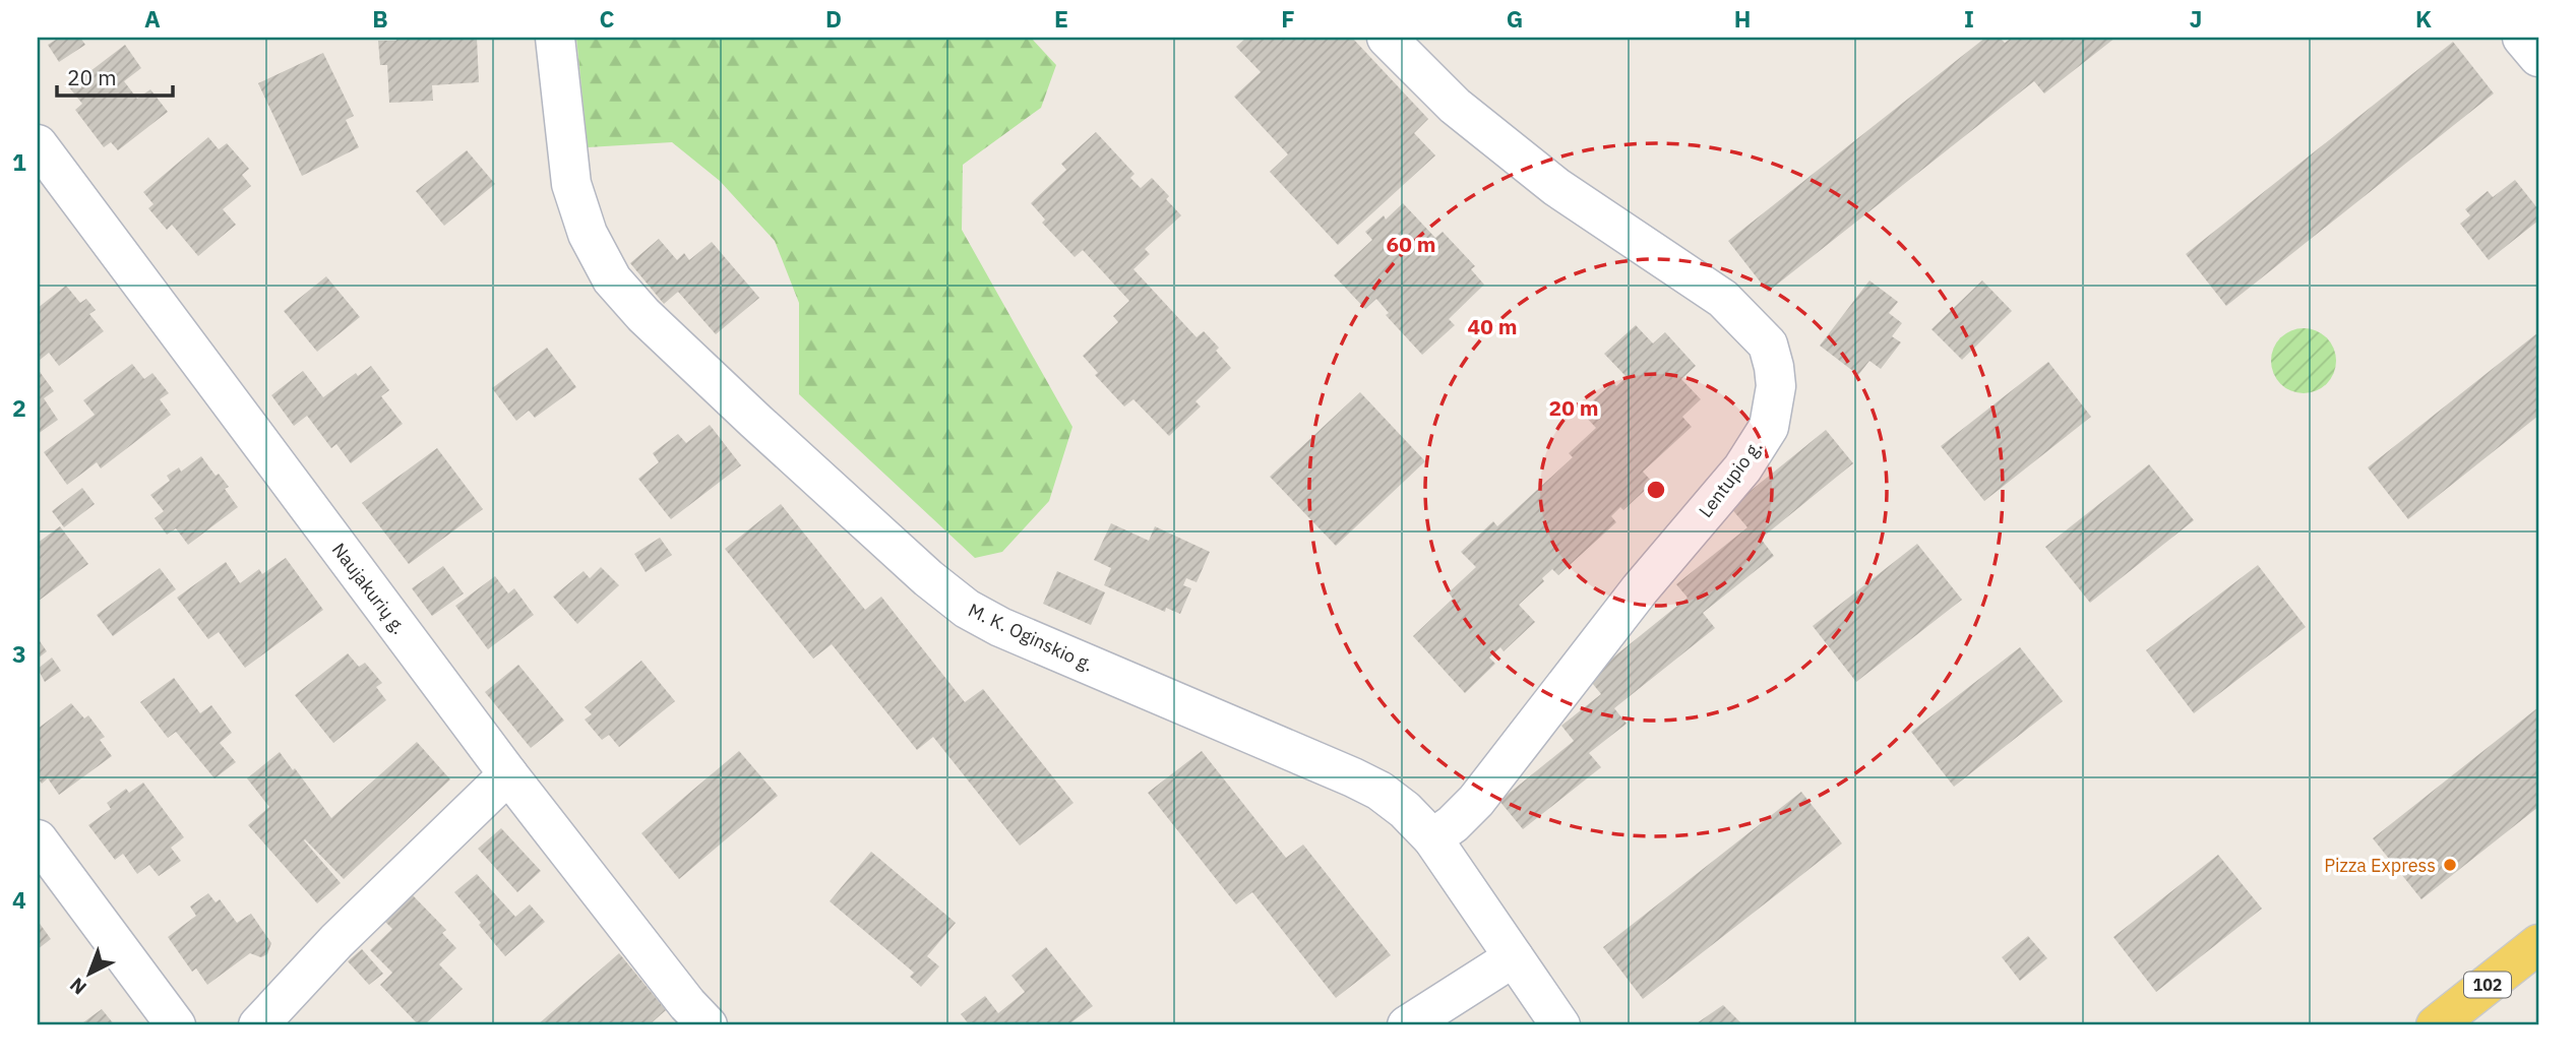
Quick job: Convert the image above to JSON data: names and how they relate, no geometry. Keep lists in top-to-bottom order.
{
  "streets": {
    "main road": ["102"],
    "street": ["Lentupio g.", "Naujakurių g.", "M. K. Oginskio g."]
  },
  "crossings": [
    ["Lentupio g.", "M. K. Oginskio g."]
  ],
  "places": ["Pizza Express"],
  "scale_bar": "20 m",
  "north": "bottom left",
  "grid": {
    "columns": [
      "A",
      "B",
      "C",
      "D",
      "E",
      "F",
      "G",
      "H",
      "I",
      "J",
      "K"
    ],
    "rows": [
      "1",
      "2",
      "3",
      "4"
    ]
  },
  "rings": ["60 m", "40 m", "20 m"]
}
